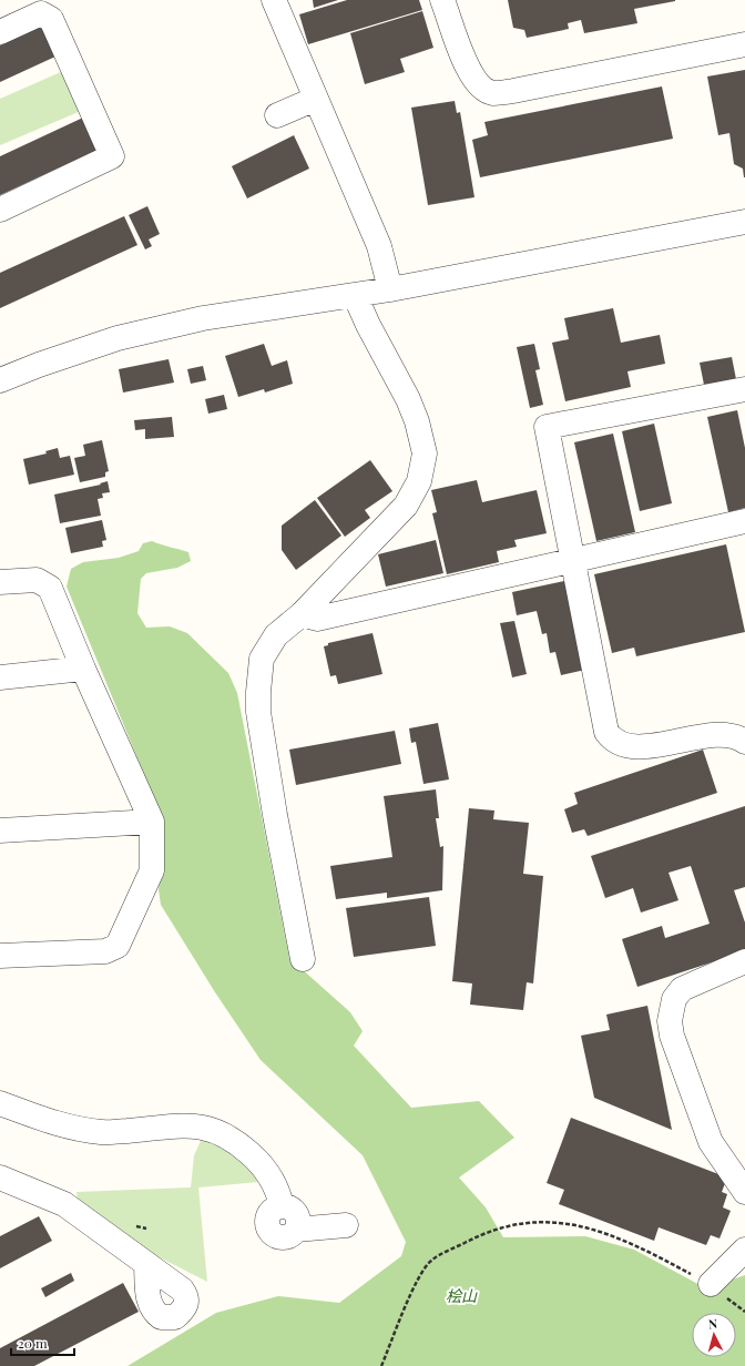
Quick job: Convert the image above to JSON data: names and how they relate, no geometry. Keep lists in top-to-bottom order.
{
  "parks": ["桧山"],
  "scale_bar": "20 m",
  "north": "top"
}
